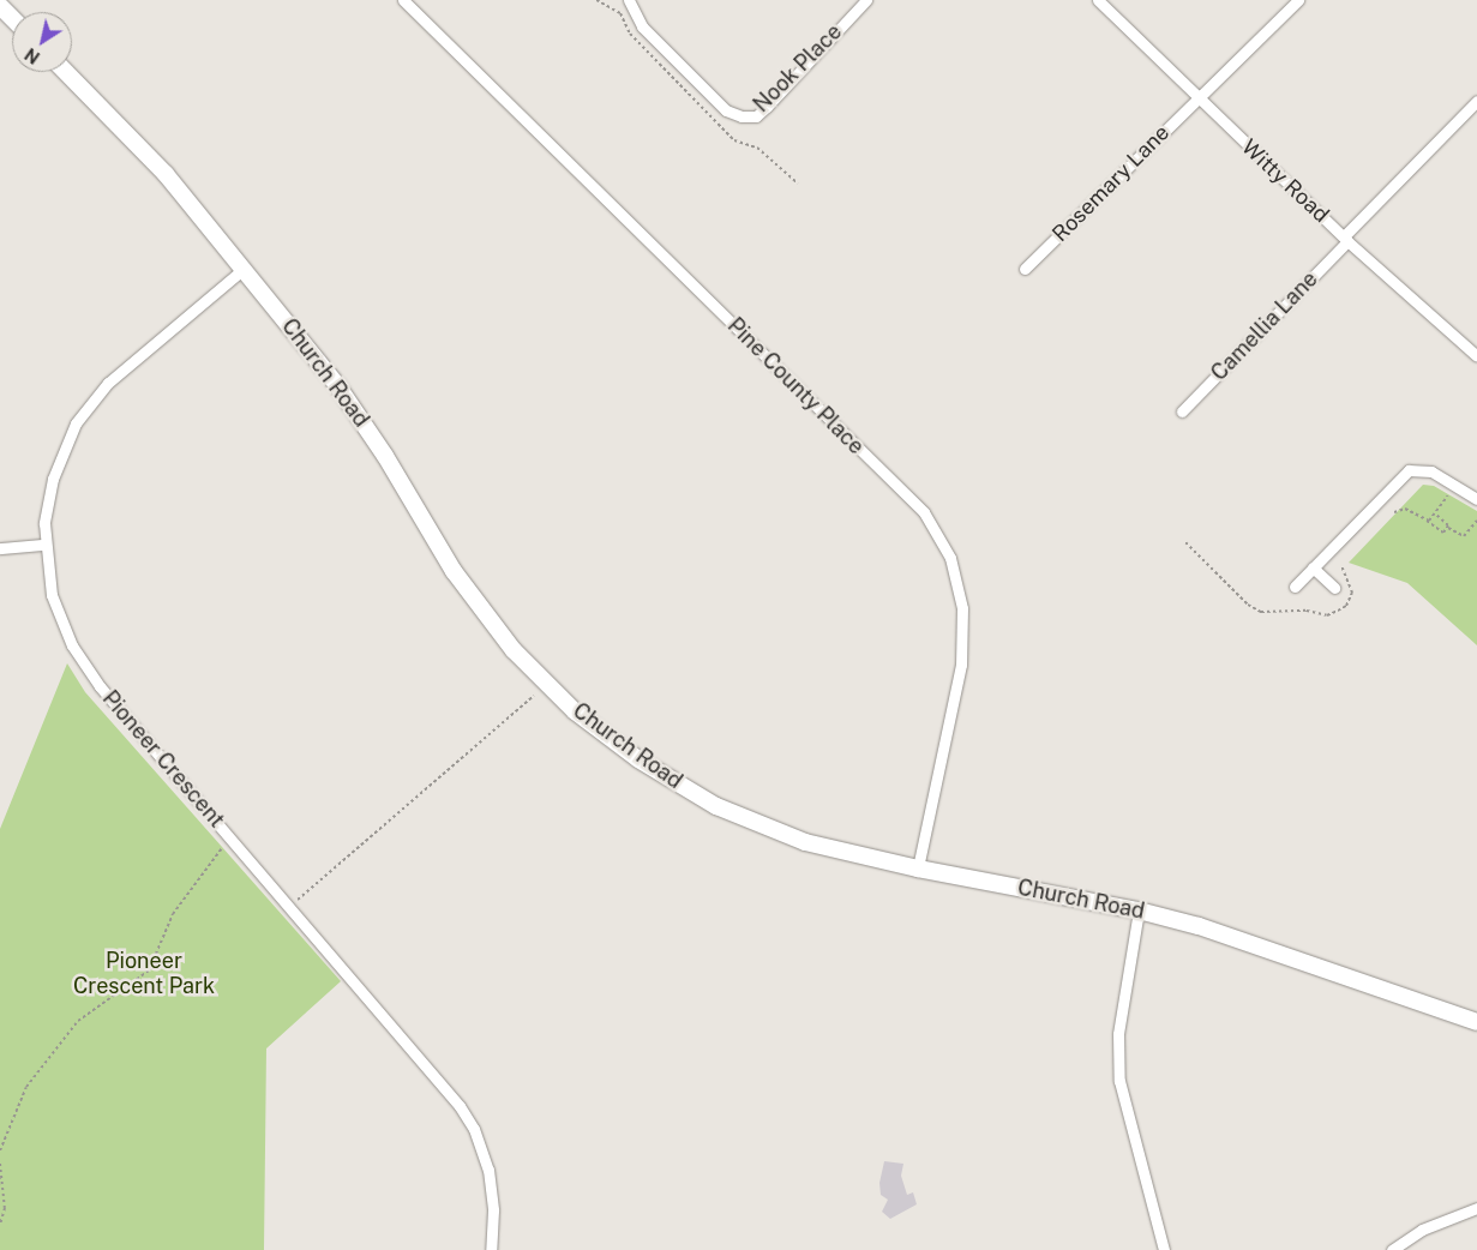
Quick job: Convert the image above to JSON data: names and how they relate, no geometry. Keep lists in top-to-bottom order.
{
  "streets": {
    "main road": ["Church Road"],
    "street": [
      "Nook Place",
      "Witty Road",
      "Rosemary Lane",
      "Camellia Lane",
      "Pine County Place",
      "Pioneer Crescent"
    ]
  },
  "crossings": [
    ["Witty Road", "Rosemary Lane"],
    ["Witty Road", "Camellia Lane"],
    ["Church Road", "Pine County Place"],
    ["Church Road", "Pioneer Crescent"]
  ],
  "parks": ["Pioneer Crescent Park"],
  "north": "bottom left"
}
